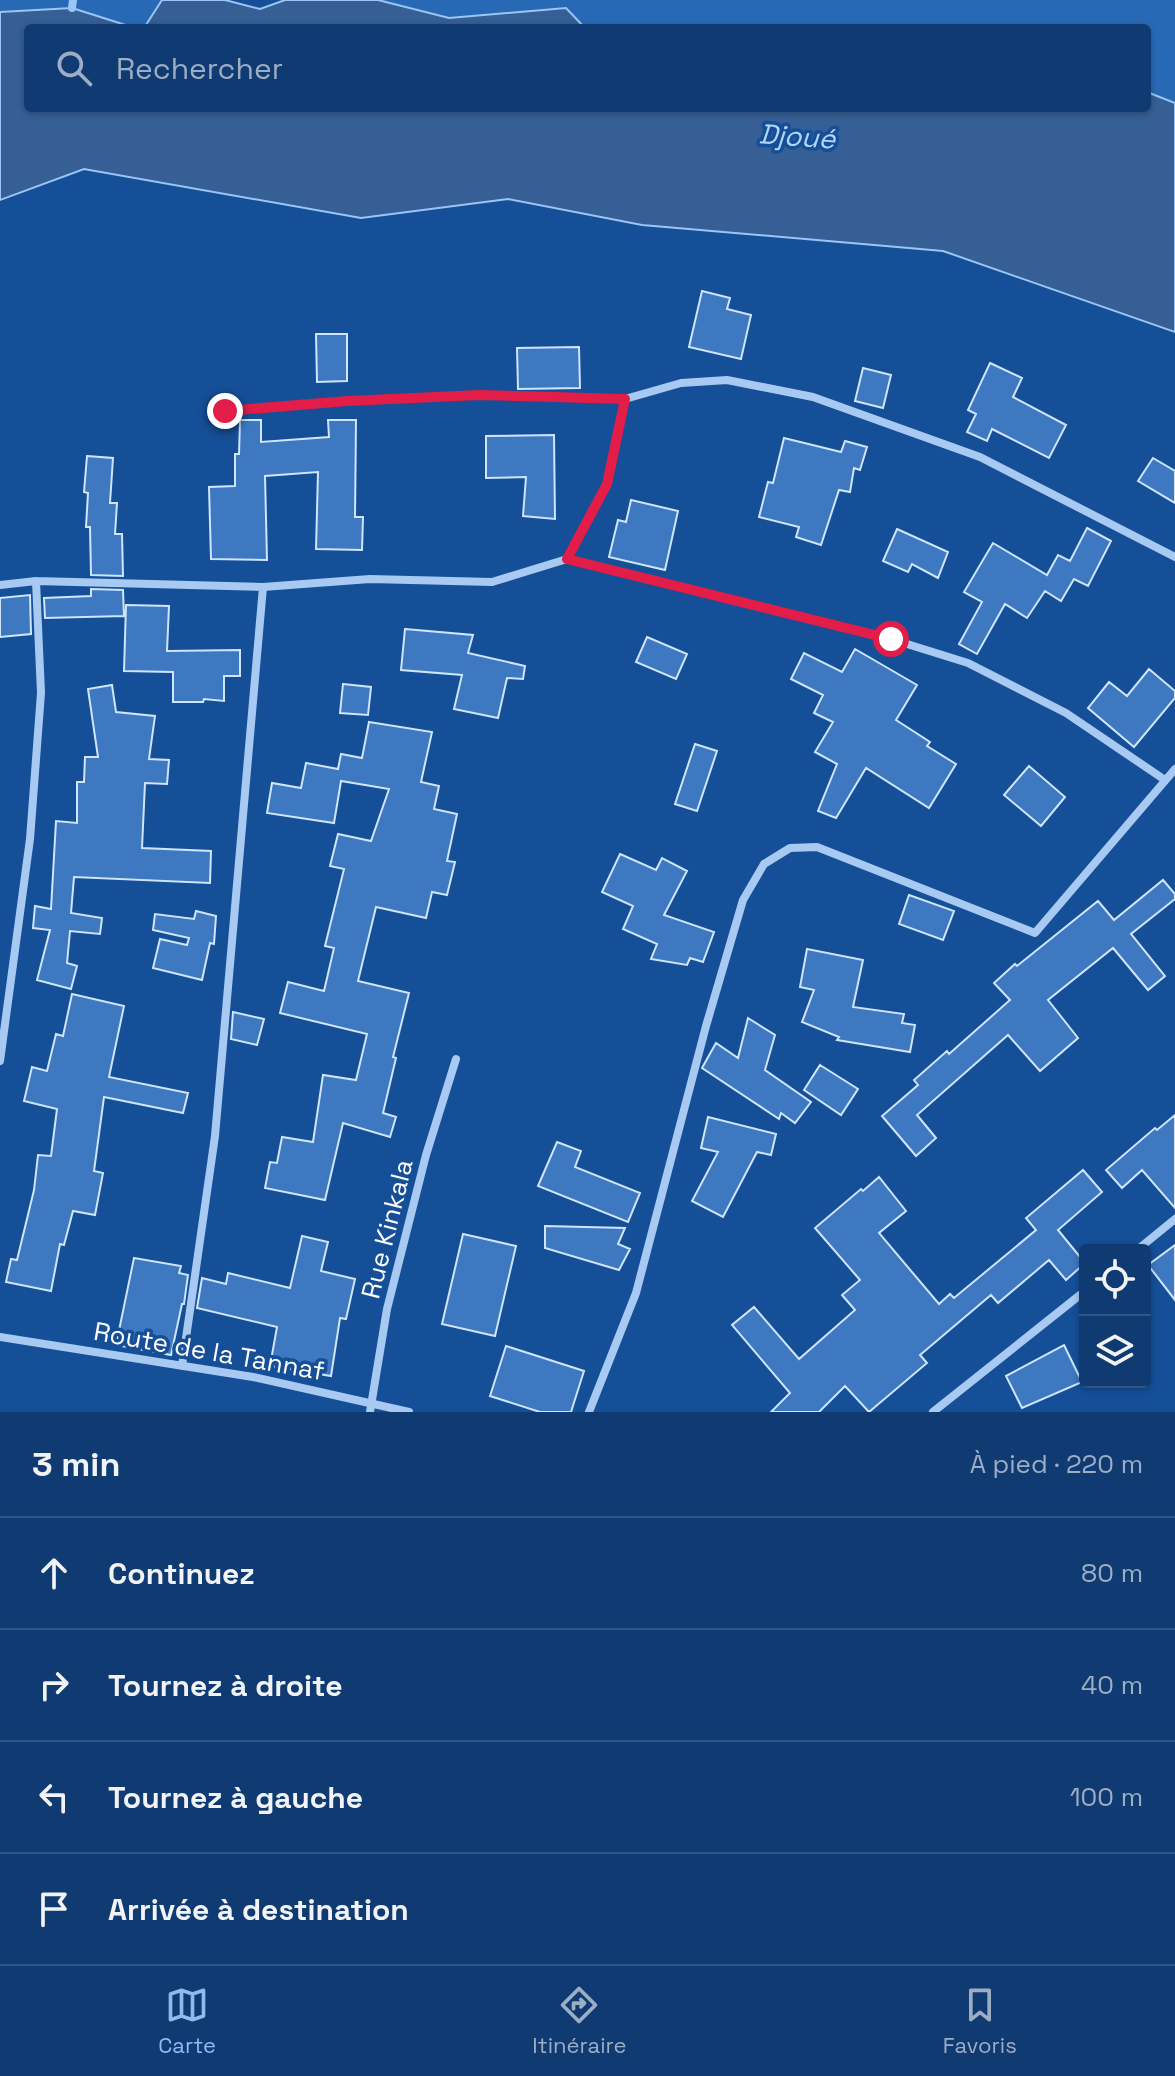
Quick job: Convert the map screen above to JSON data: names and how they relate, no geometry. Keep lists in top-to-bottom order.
{
  "streets": {
    "street": ["Rue Kinkala", "Route de la Tannaf"]
  },
  "crossings": [
    ["Rue Kinkala", "Route de la Tannaf"]
  ],
  "water": ["Djoué"],
  "page": {
    "search": "Rechercher",
    "heading": ["3 min", "À pied · 220 m"],
    "list": [
      ["Continuez", "80 m"],
      ["Tournez à droite", "40 m"],
      ["Tournez à gauche", "100 m"],
      "Arrivée à destination"
    ],
    "nav": ["Carte", "Itinéraire", "Favoris"]
  }
}
